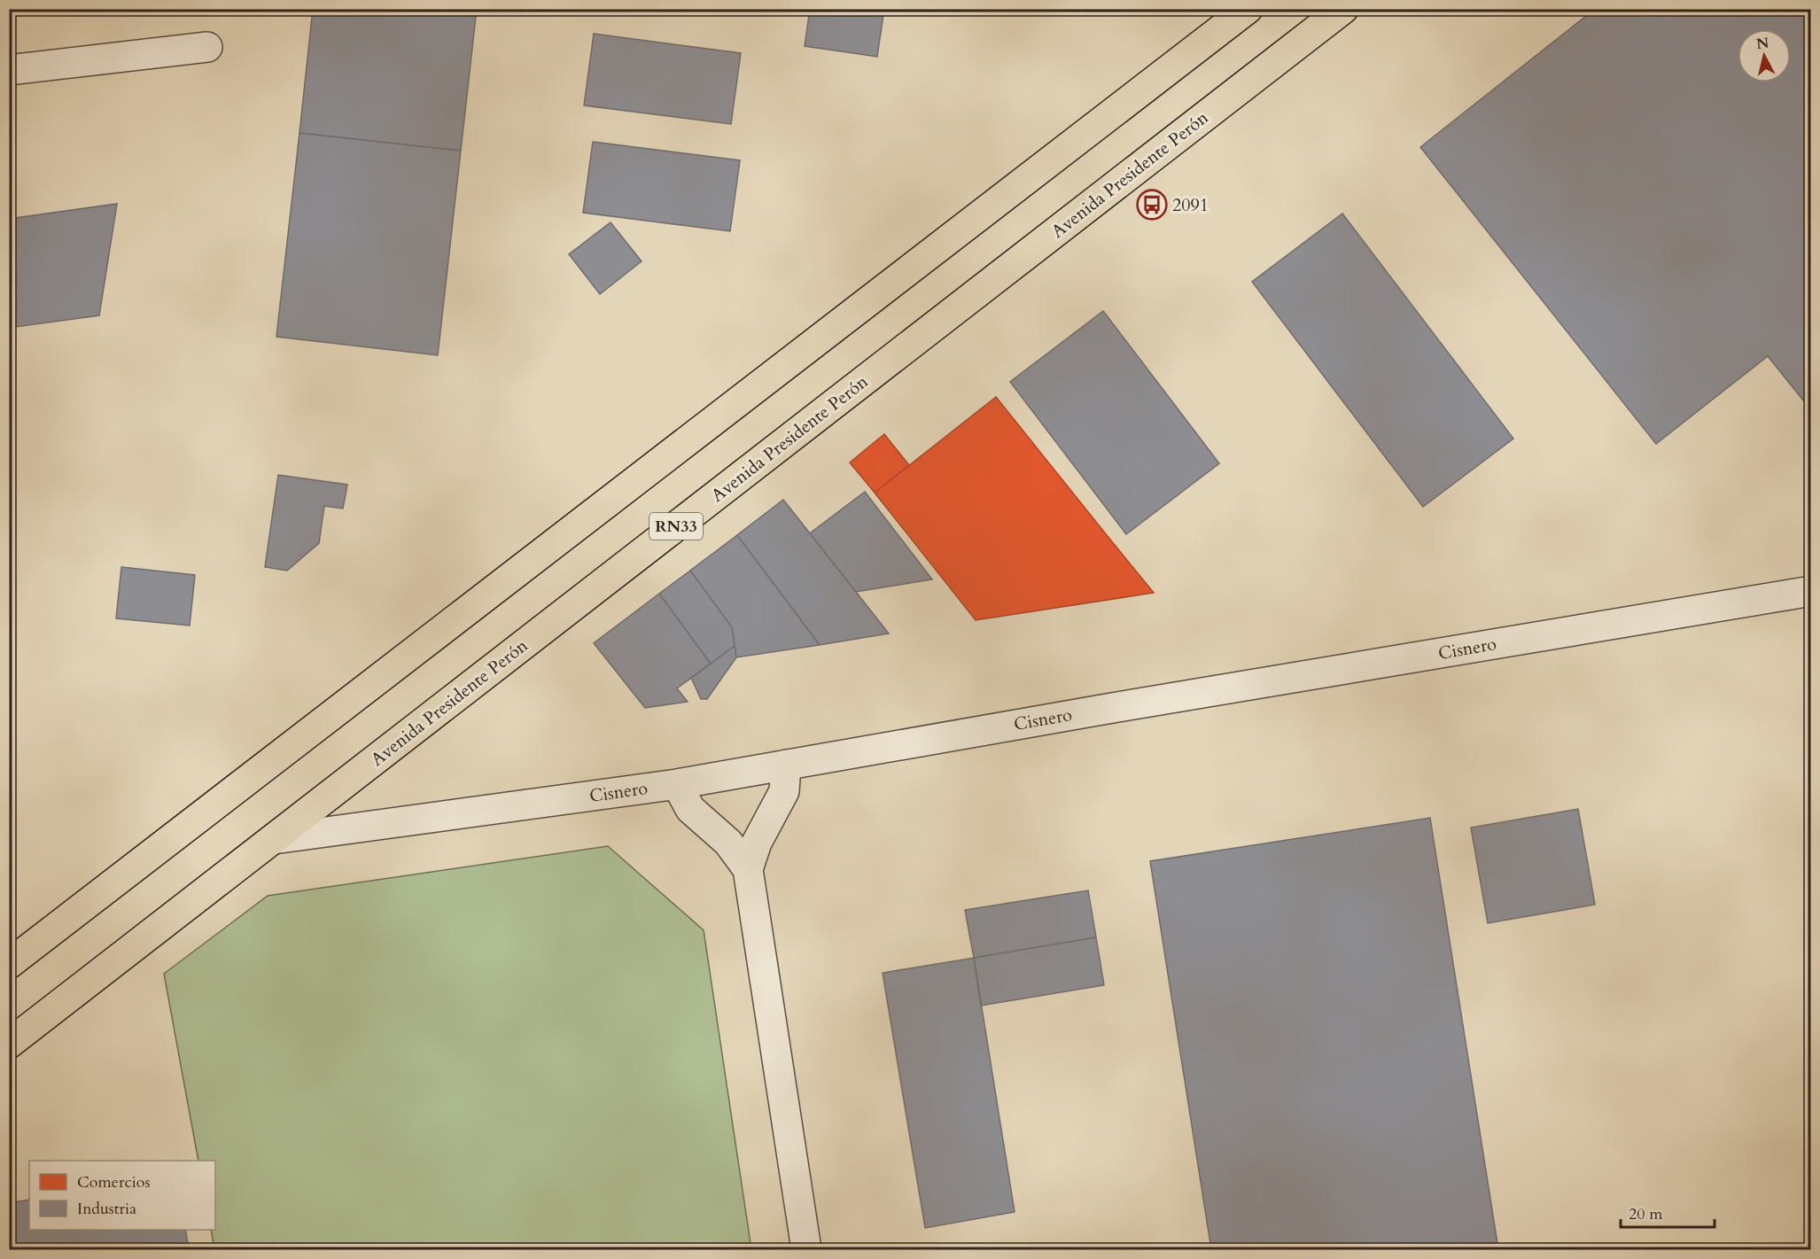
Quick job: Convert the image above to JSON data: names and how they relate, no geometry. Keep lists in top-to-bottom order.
{
  "streets": {
    "main road": ["Avenida Presidente Perón", "RN33"],
    "lane": ["Cisnero"]
  },
  "crossings": [
    ["Avenida Presidente Perón", "Cisnero"]
  ],
  "places": {
    "bus stop": ["2091"]
  },
  "legend": ["Comercios", "Industria"],
  "scale_bar": "20 m",
  "north": "top"
}
